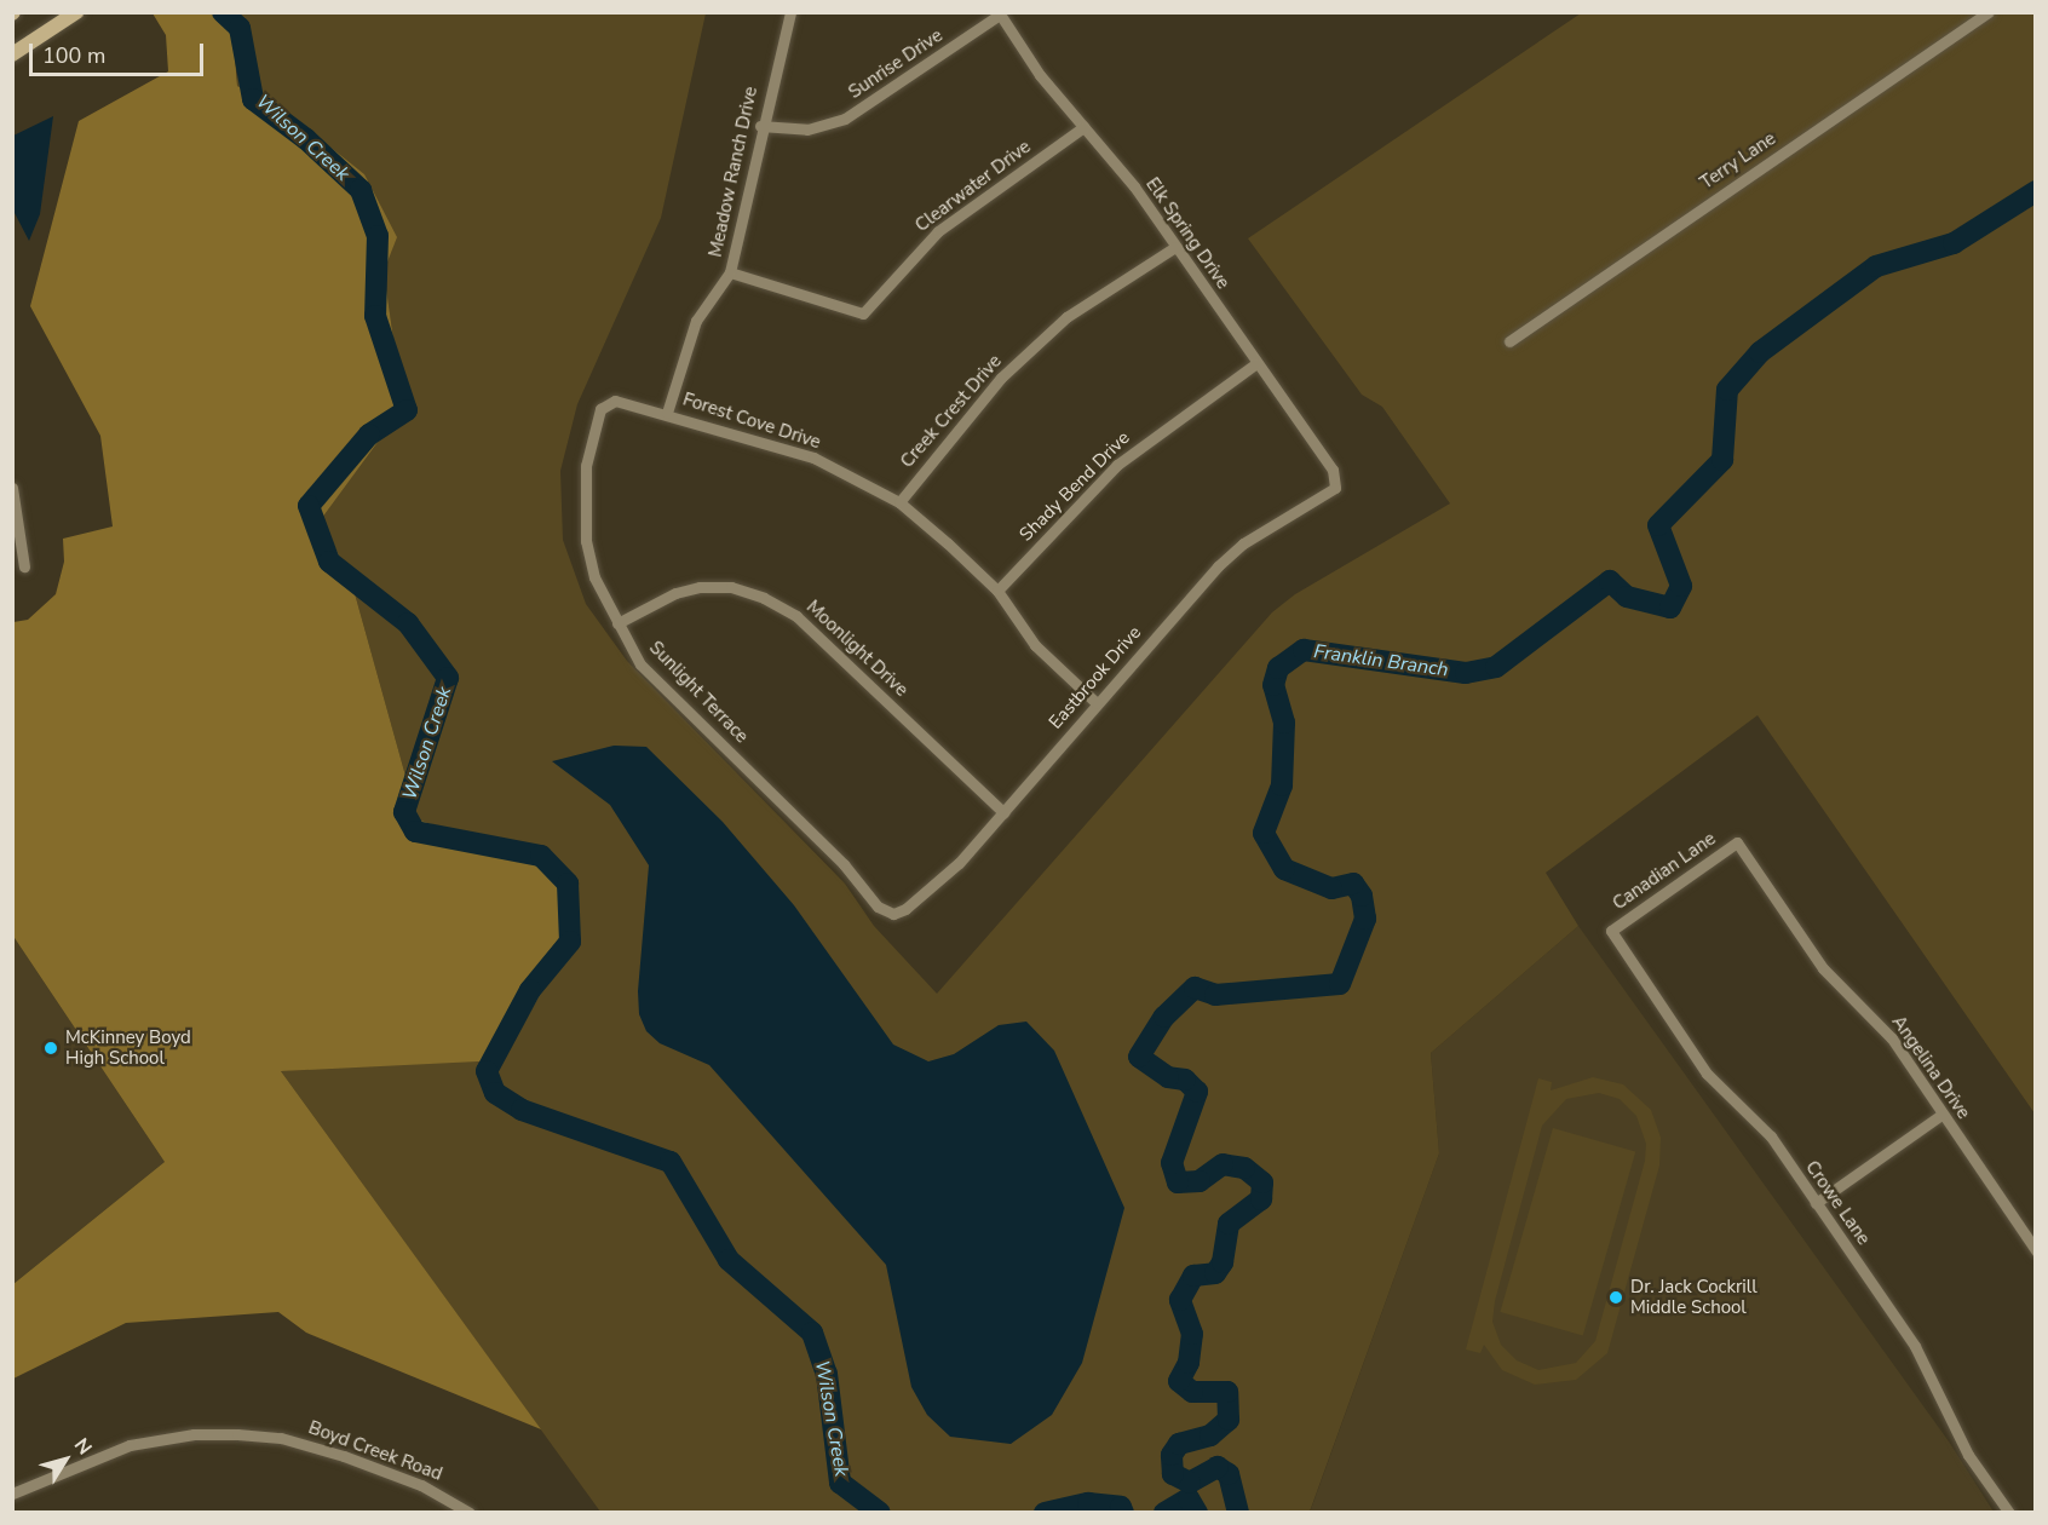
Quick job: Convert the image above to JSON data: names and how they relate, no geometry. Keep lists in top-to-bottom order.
{
  "streets": {
    "street": [
      "Sunrise Drive",
      "Terry Lane",
      "Meadow Ranch Drive",
      "Clearwater Drive",
      "Elk Spring Drive",
      "Creek Crest Drive",
      "Forest Cove Drive",
      "Shady Bend Drive",
      "Moonlight Drive",
      "Eastbrook Drive",
      "Sunlight Terrace",
      "Canadian Lane",
      "Angelina Drive",
      "Crowe Lane",
      "Boyd Creek Road"
    ]
  },
  "crossings": [
    ["Sunrise Drive", "Meadow Ranch Drive"],
    ["Sunrise Drive", "Elk Spring Drive"],
    ["Meadow Ranch Drive", "Clearwater Drive"],
    ["Meadow Ranch Drive", "Forest Cove Drive"],
    ["Clearwater Drive", "Elk Spring Drive"],
    ["Elk Spring Drive", "Creek Crest Drive"],
    ["Elk Spring Drive", "Shady Bend Drive"],
    ["Elk Spring Drive", "Eastbrook Drive"],
    ["Creek Crest Drive", "Forest Cove Drive"],
    ["Forest Cove Drive", "Shady Bend Drive"],
    ["Forest Cove Drive", "Eastbrook Drive"],
    ["Forest Cove Drive", "Sunlight Terrace"],
    ["Moonlight Drive", "Eastbrook Drive"],
    ["Moonlight Drive", "Sunlight Terrace"],
    ["Eastbrook Drive", "Sunlight Terrace"],
    ["Canadian Lane", "Angelina Drive"],
    ["Canadian Lane", "Crowe Lane"]
  ],
  "water": ["Wilson Creek", "Franklin Branch"],
  "places": ["McKinney Boyd High School", "Dr. Jack Cockrill Middle School"],
  "scale_bar": "100 m",
  "north": "top right"
}
